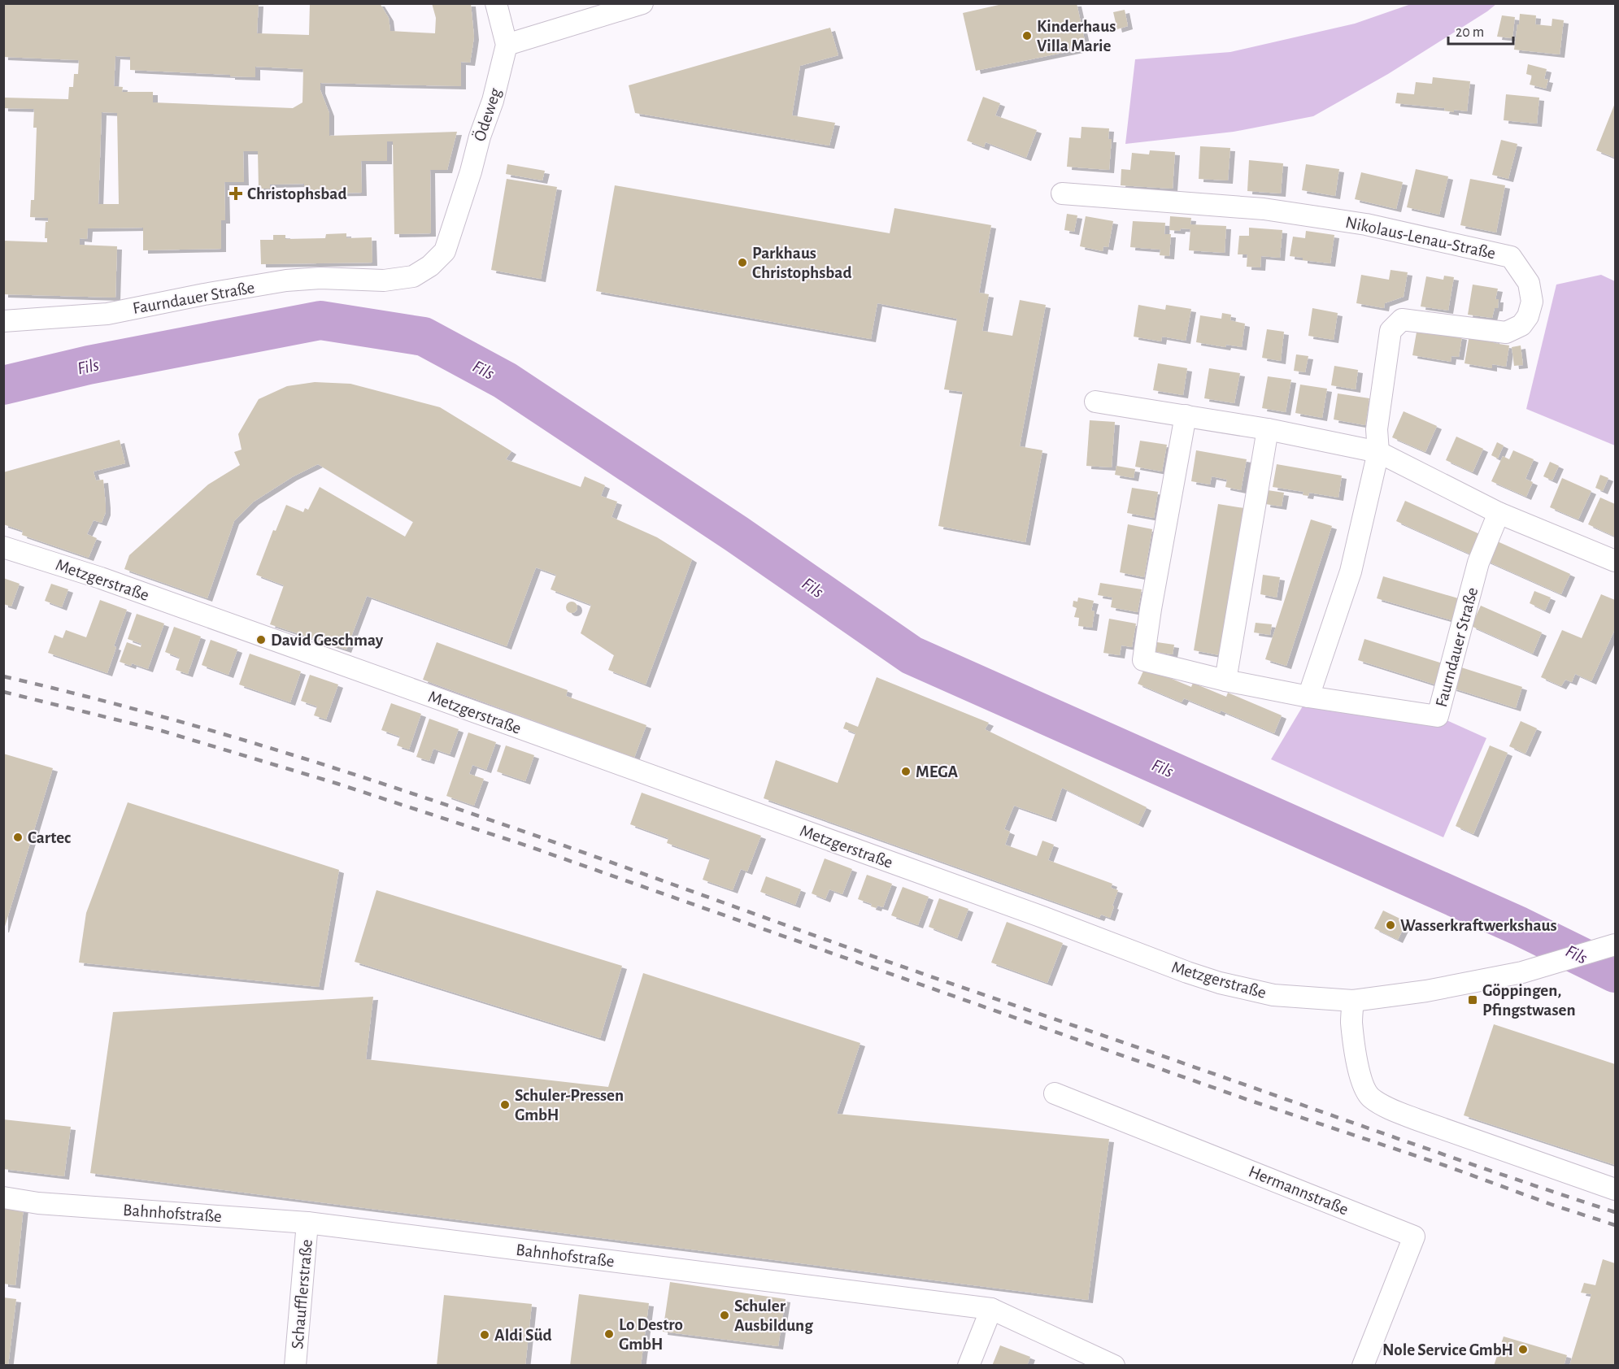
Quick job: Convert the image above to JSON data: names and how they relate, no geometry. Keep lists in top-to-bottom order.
{
  "streets": {
    "street": [
      "Ödeweg",
      "Nikolaus-Lenau-Straße",
      "Faurndauer Straße",
      "Metzgerstraße",
      "Hermannstraße",
      "Bahnhofstraße",
      "Schaufflerstraße"
    ]
  },
  "crossings": [
    ["Ödeweg", "Faurndauer Straße"],
    ["Nikolaus-Lenau-Straße", "Faurndauer Straße"],
    ["Bahnhofstraße", "Schaufflerstraße"]
  ],
  "water": ["Fils"],
  "places": {
    "other": [
      "Kinderhaus Villa Marie",
      "Parkhaus Christophsbad",
      "David Geschmay",
      "MEGA",
      "Cartec",
      "Wasserkraftwerkshaus",
      "Schuler-Pressen GmbH",
      "Schuler Ausbildung",
      "Lo Destro GmbH",
      "Aldi Süd",
      "Nole Service GmbH"
    ],
    "health": ["Christophsbad"],
    "transit": ["Göppingen, Pfingstwasen"]
  },
  "scale_bar": "20 m"
}
